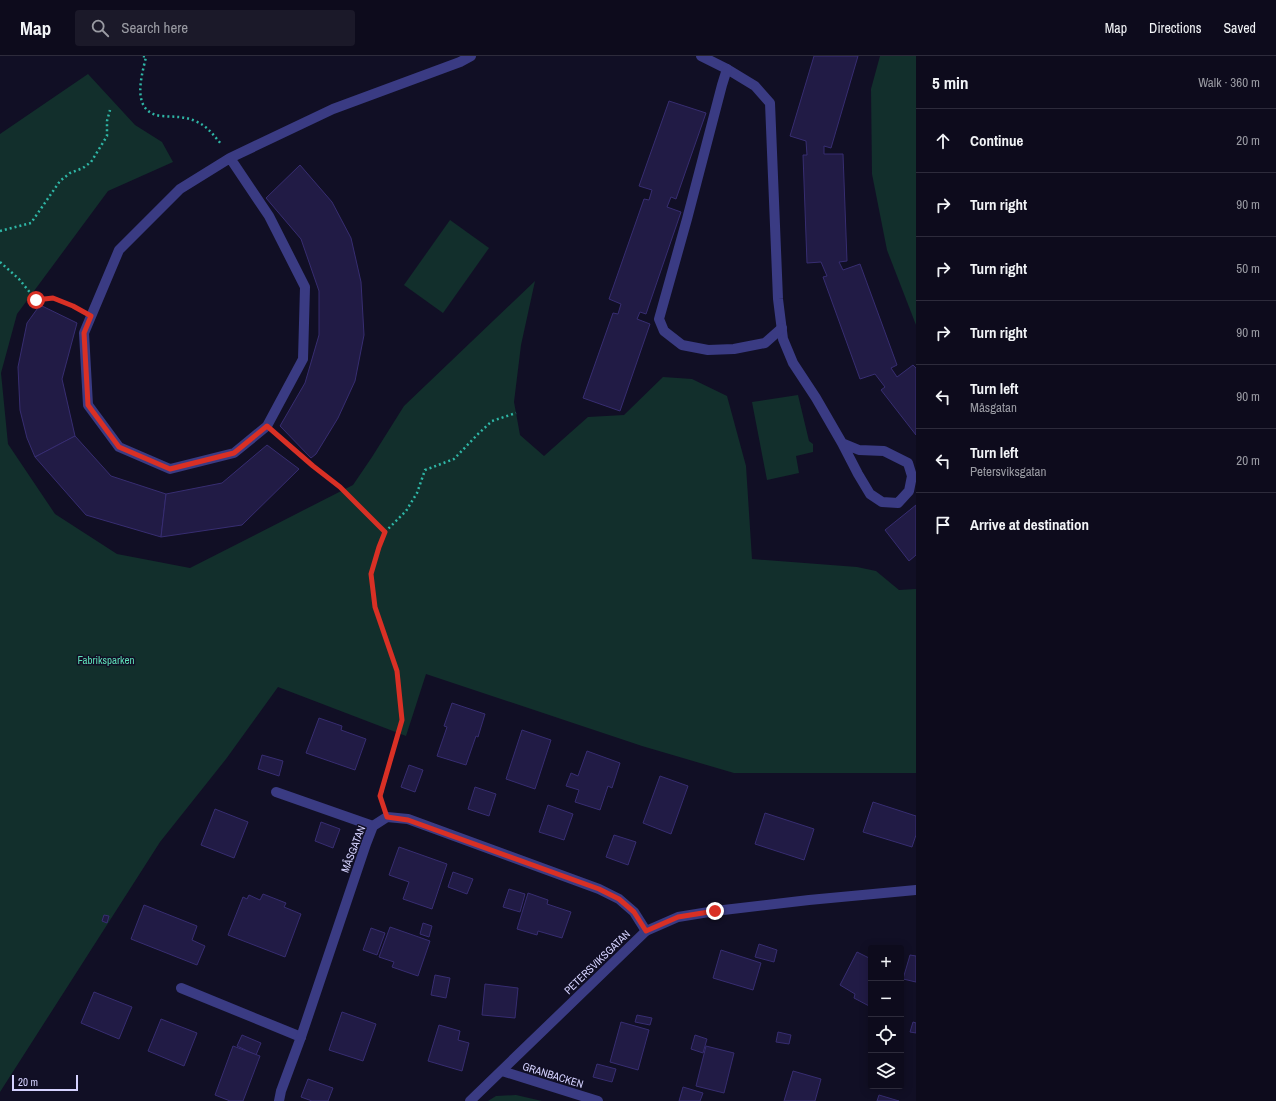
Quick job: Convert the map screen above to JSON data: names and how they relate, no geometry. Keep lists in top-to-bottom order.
{
  "streets": {
    "street": ["MÅSGATAN", "PETERSVIKSGATAN", "GRANBACKEN"]
  },
  "crossings": [
    ["PETERSVIKSGATAN", "GRANBACKEN"]
  ],
  "parks": ["Fabriksparken"],
  "scale_bar": "20 m",
  "page": {
    "header": "Map",
    "search": "Search here",
    "nav": ["Map", "Directions", "Saved"],
    "heading": ["5 min", "Walk · 360 m"],
    "list": [
      ["Continue", "20 m"],
      ["Turn right", "90 m"],
      ["Turn right", "50 m"],
      ["Turn right", "90 m"],
      ["Turn left", "Måsgatan", "90 m"],
      ["Turn left", "Petersviksgatan", "20 m"],
      "Arrive at destination"
    ],
    "map_buttons": ["+", "−"],
    "scale": "20 m"
  }
}
